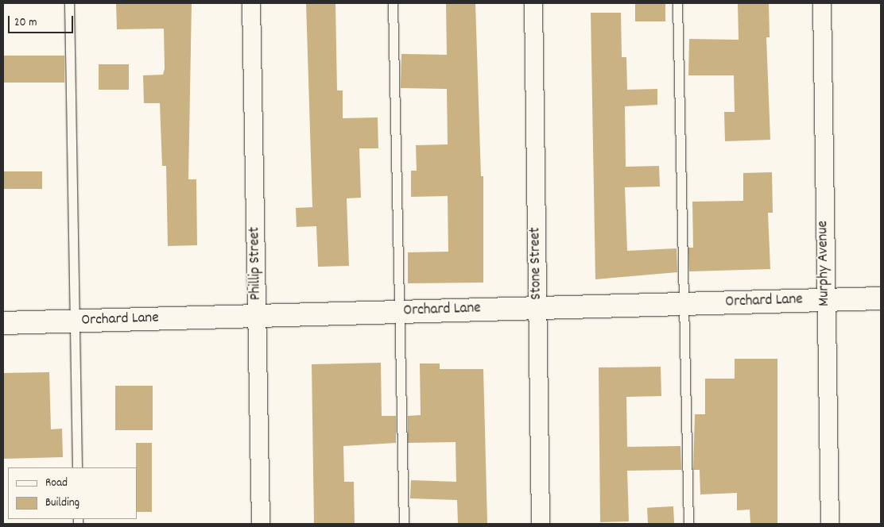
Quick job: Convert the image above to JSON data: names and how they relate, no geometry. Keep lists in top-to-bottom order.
{
  "streets": {
    "street": [
      "Phillip Street",
      "Stone Street",
      "Murphy Avenue",
      "Orchard Lane"
    ]
  },
  "crossings": [
    ["Phillip Street", "Orchard Lane"],
    ["Stone Street", "Orchard Lane"],
    ["Murphy Avenue", "Orchard Lane"]
  ],
  "legend": ["Road", "Building"],
  "scale_bar": "20 m"
}
